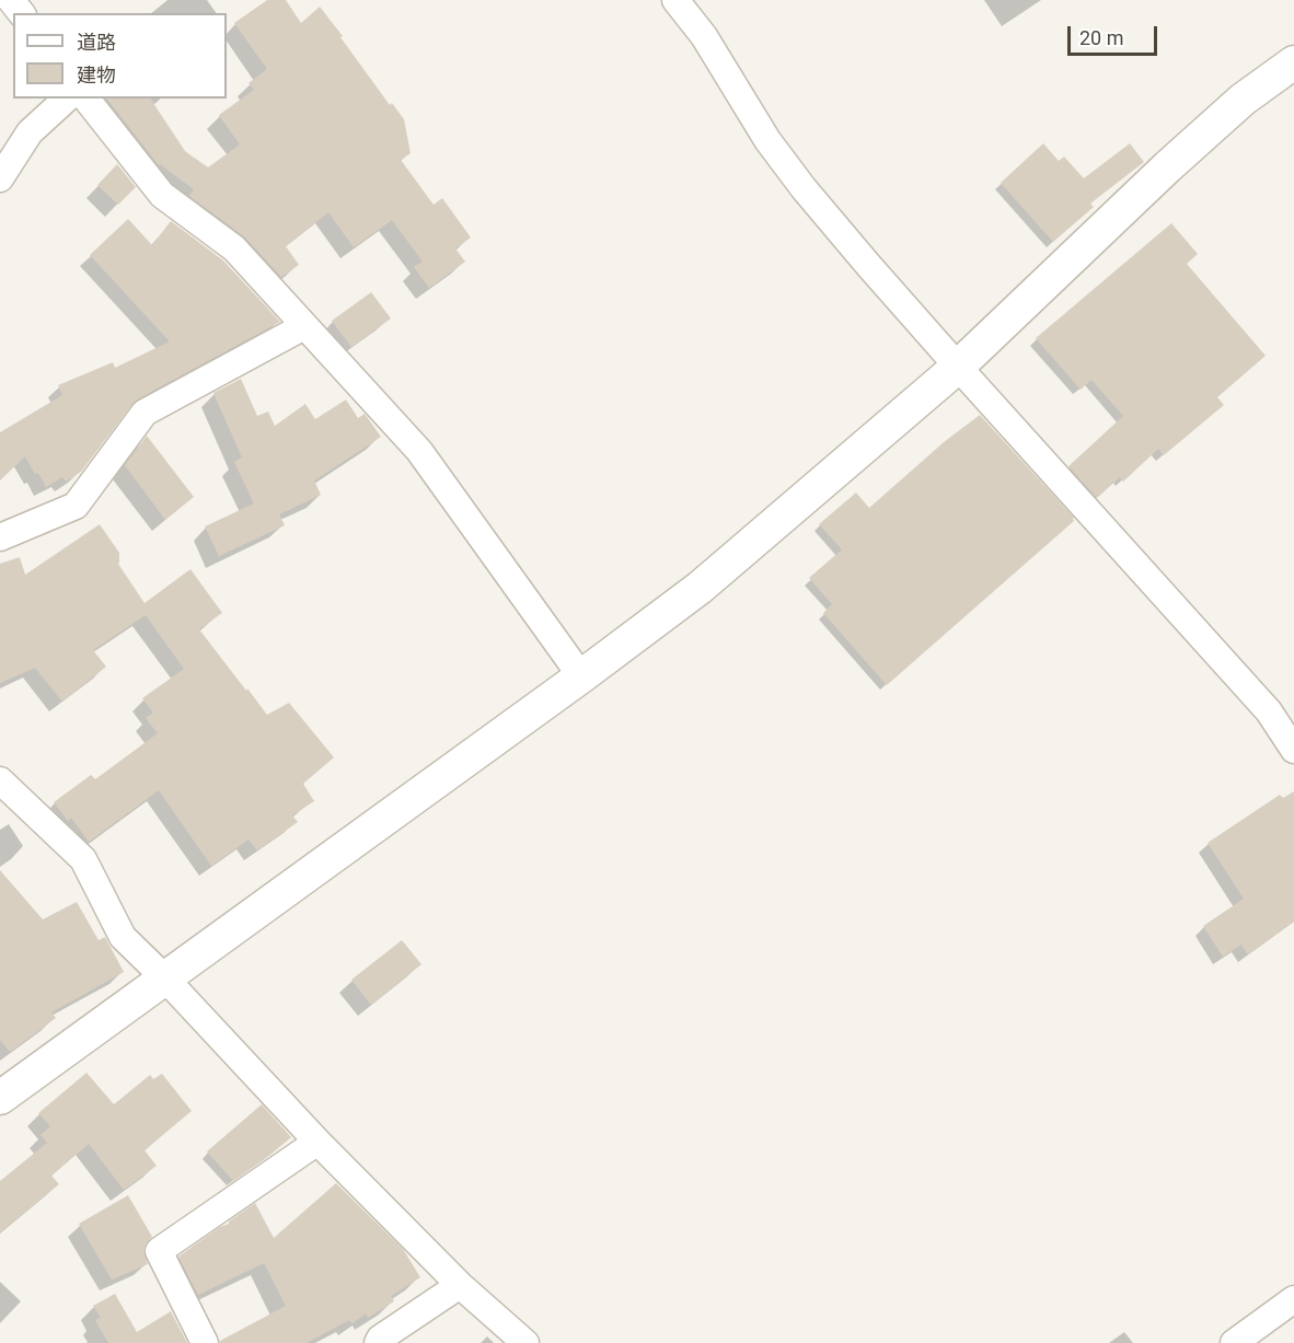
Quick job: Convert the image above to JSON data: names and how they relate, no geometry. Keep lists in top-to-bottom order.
{
  "legend": ["道路", "建物"],
  "scale_bar": "20 m"
}
